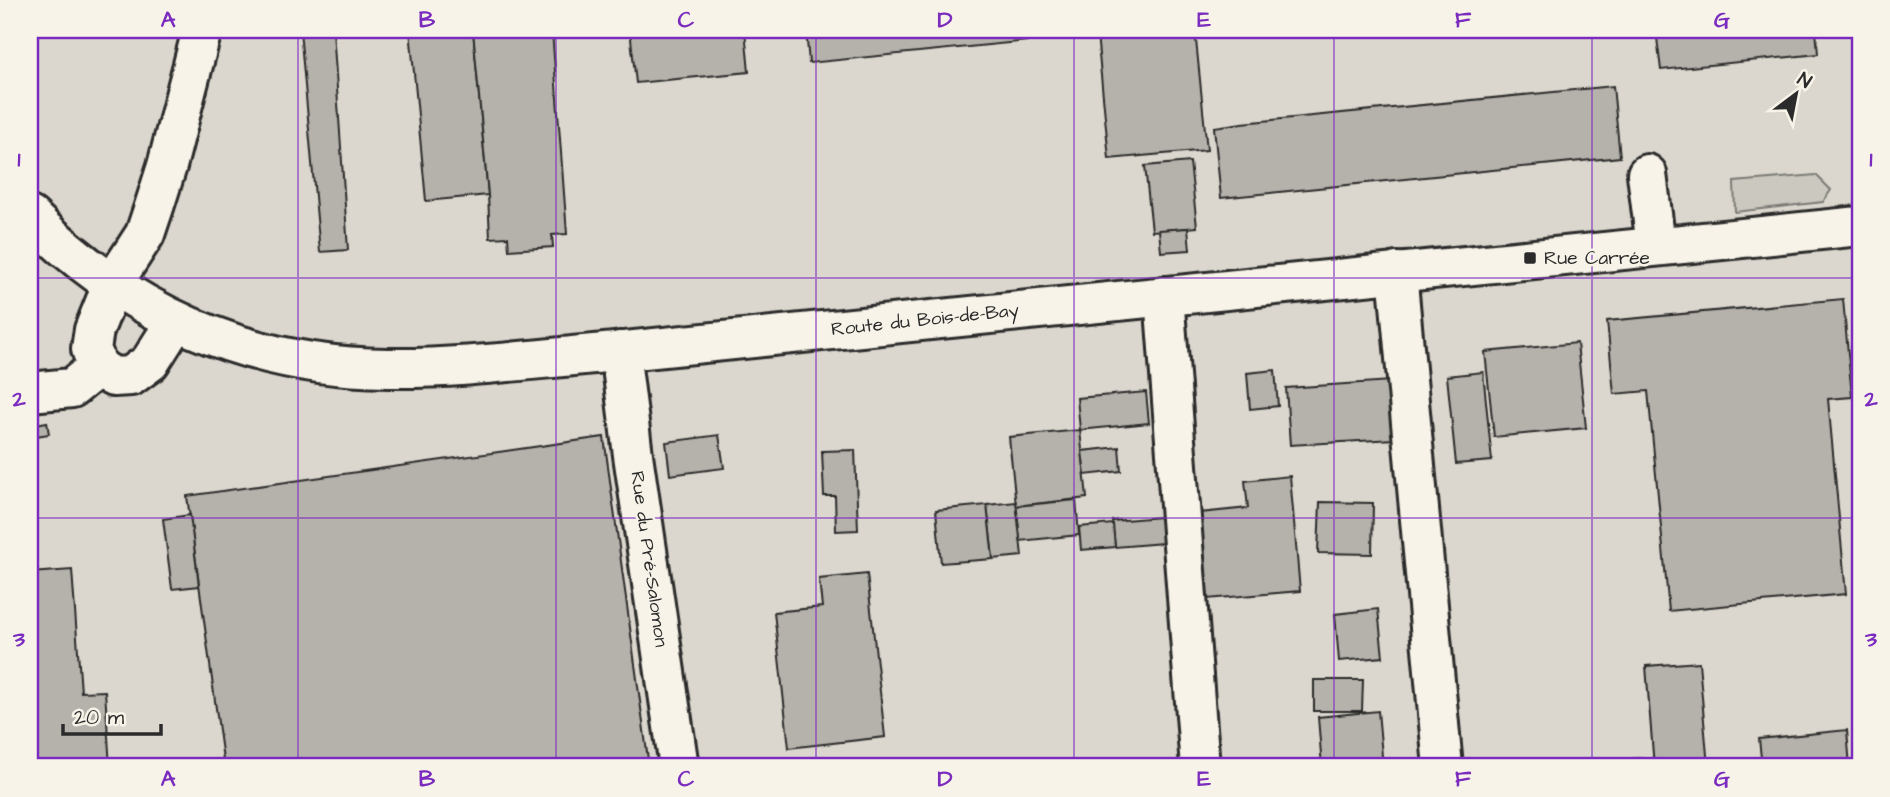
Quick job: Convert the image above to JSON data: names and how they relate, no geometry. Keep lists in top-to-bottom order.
{
  "streets": {
    "main road": ["Route du Bois-de-Bay", "Rue du Pré-Salomon"]
  },
  "crossings": [
    ["Route du Bois-de-Bay", "Rue du Pré-Salomon"]
  ],
  "places": {
    "transit": ["Rue Carrée"]
  },
  "scale_bar": "20 m",
  "north": "top right",
  "grid": {
    "columns": [
      "A",
      "B",
      "C",
      "D",
      "E",
      "F",
      "G"
    ],
    "rows": ["1", "2", "3"]
  }
}
